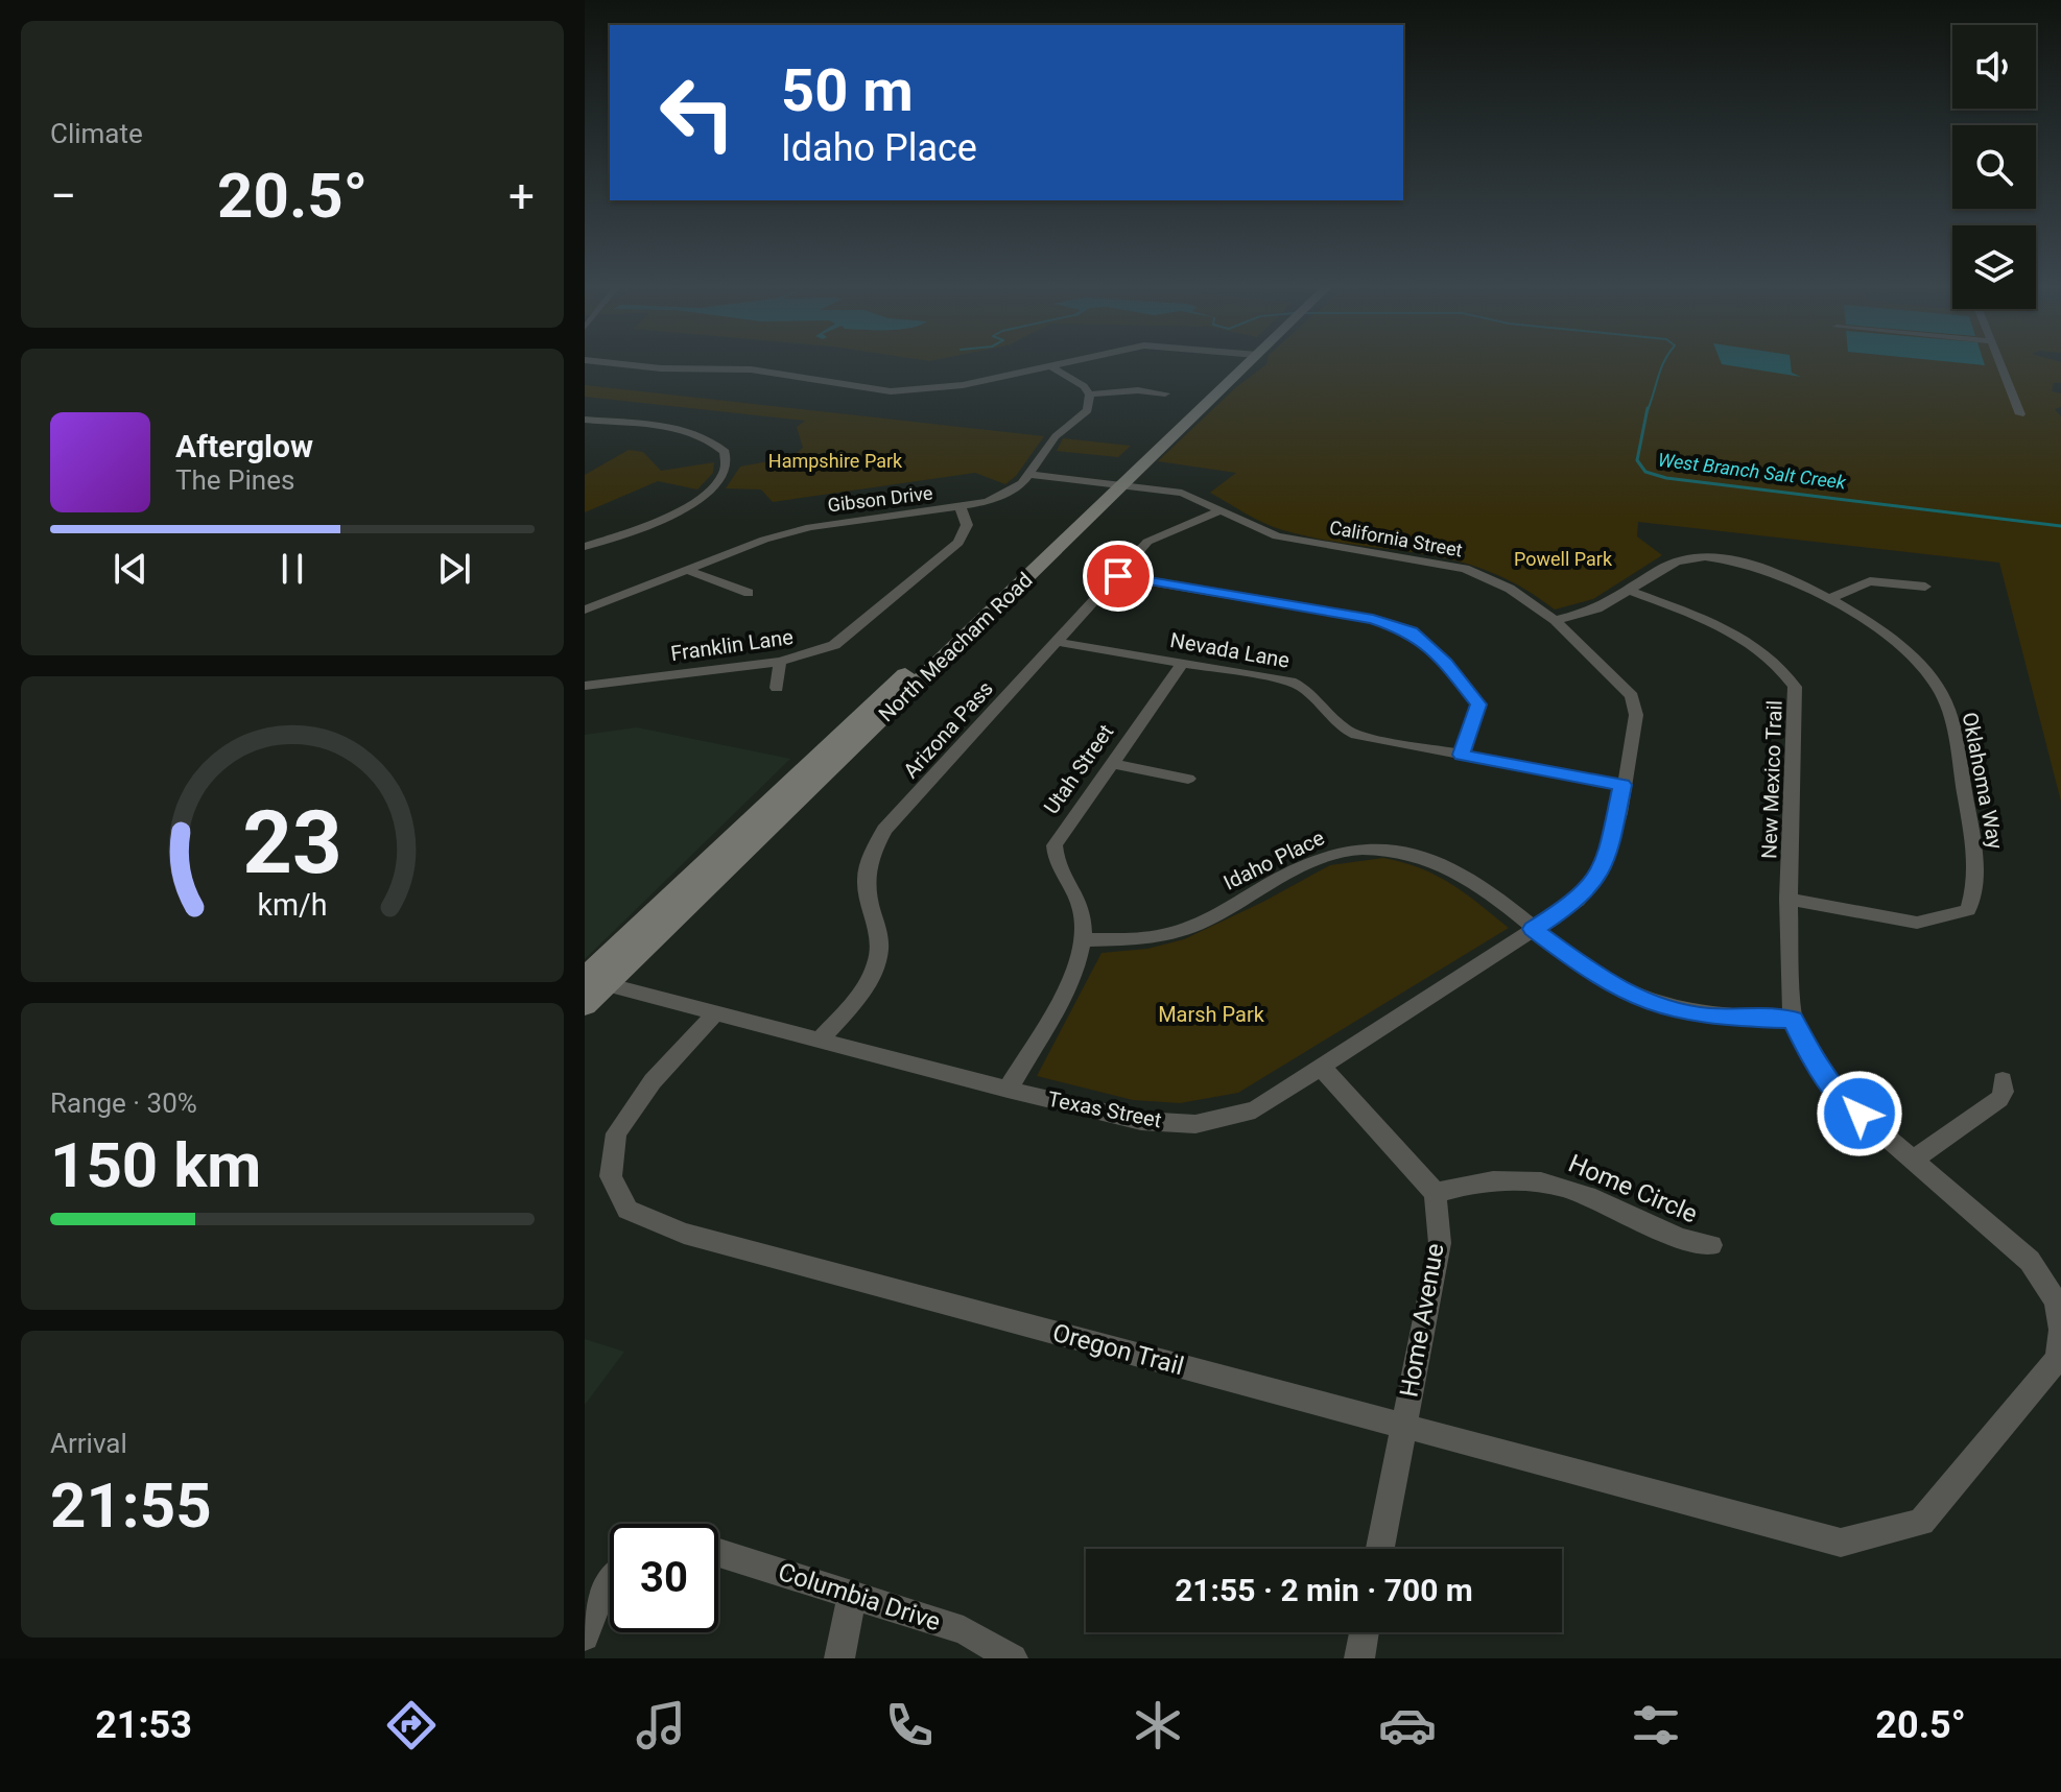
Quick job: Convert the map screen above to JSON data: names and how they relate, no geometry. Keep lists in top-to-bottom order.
{
  "streets": {
    "main road": ["North Meacham Road"],
    "street": [
      "Gibson Drive",
      "California Street",
      "Franklin Lane",
      "Nevada Lane",
      "Arizona Pass",
      "Utah Street",
      "New Mexico Trail",
      "Oklahoma Way",
      "Idaho Place",
      "Texas Street",
      "Home Circle",
      "Home Avenue",
      "Oregon Trail",
      "Columbia Drive"
    ]
  },
  "crossings": [
    ["Gibson Drive", "California Street"],
    ["Gibson Drive", "Franklin Lane"],
    ["California Street", "North Meacham Road"],
    ["California Street", "Nevada Lane"],
    ["California Street", "Arizona Pass"],
    ["California Street", "Texas Street"],
    ["North Meacham Road", "Texas Street"],
    ["Nevada Lane", "Arizona Pass"],
    ["Nevada Lane", "Utah Street"],
    ["Nevada Lane", "Texas Street"],
    ["Arizona Pass", "Texas Street"],
    ["Utah Street", "Idaho Place"],
    ["New Mexico Trail", "Oklahoma Way"],
    ["New Mexico Trail", "Idaho Place"],
    ["Idaho Place", "Texas Street"],
    ["Texas Street", "Oregon Trail"],
    ["Home Circle", "Home Avenue"],
    ["Home Avenue", "Oregon Trail"]
  ],
  "water": ["West Branch Salt Creek"],
  "parks": ["Hampshire Park", "Powell Park", "Marsh Park"],
  "page": {
    "tile": [
      "Climate",
      ["Range · 30%", "150 km"],
      ["Arrival", "21:55"]
    ],
    "turn": ["50 m", "Idaho Place"],
    "heat": ["−", "20.5°", "+"],
    "song": ["Afterglow", "The Pines"],
    "limit": "30",
    "trip": "21:55 · 2 min · 700 m",
    "tabs": ["21:53", "20.5°"],
    "gauge": ["23", "km/h"]
  }
}
